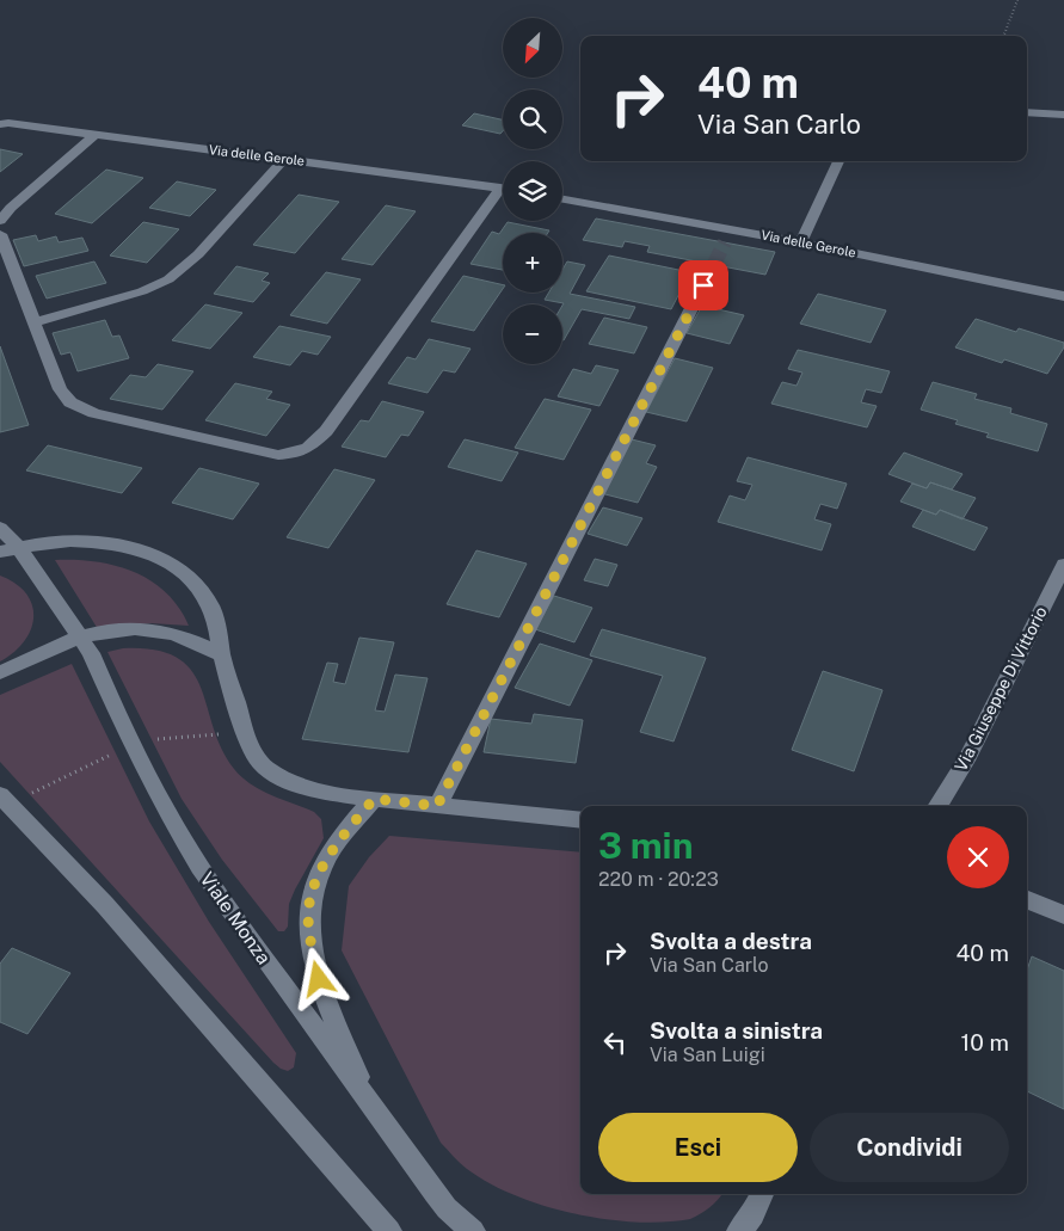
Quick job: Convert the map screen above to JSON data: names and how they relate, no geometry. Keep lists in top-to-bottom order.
{
  "streets": {
    "street": ["Via delle Gerole", "Via Giuseppe Di Vittorio", "Viale Monza"]
  },
  "north": "bottom left",
  "page": {
    "map_buttons": ["+", "−"],
    "turn": ["40 m", "Via San Carlo"],
    "heading": ["3 min", "220 m · 20:23"],
    "list": [
      {
        "name": "Svolta a destra",
        "note": "Via San Carlo",
        "value": "40 m"
      },
      {
        "name": "Svolta a sinistra",
        "note": "Via San Luigi",
        "value": "10 m"
      }
    ],
    "buttons": ["Esci", "Condividi"]
  }
}
